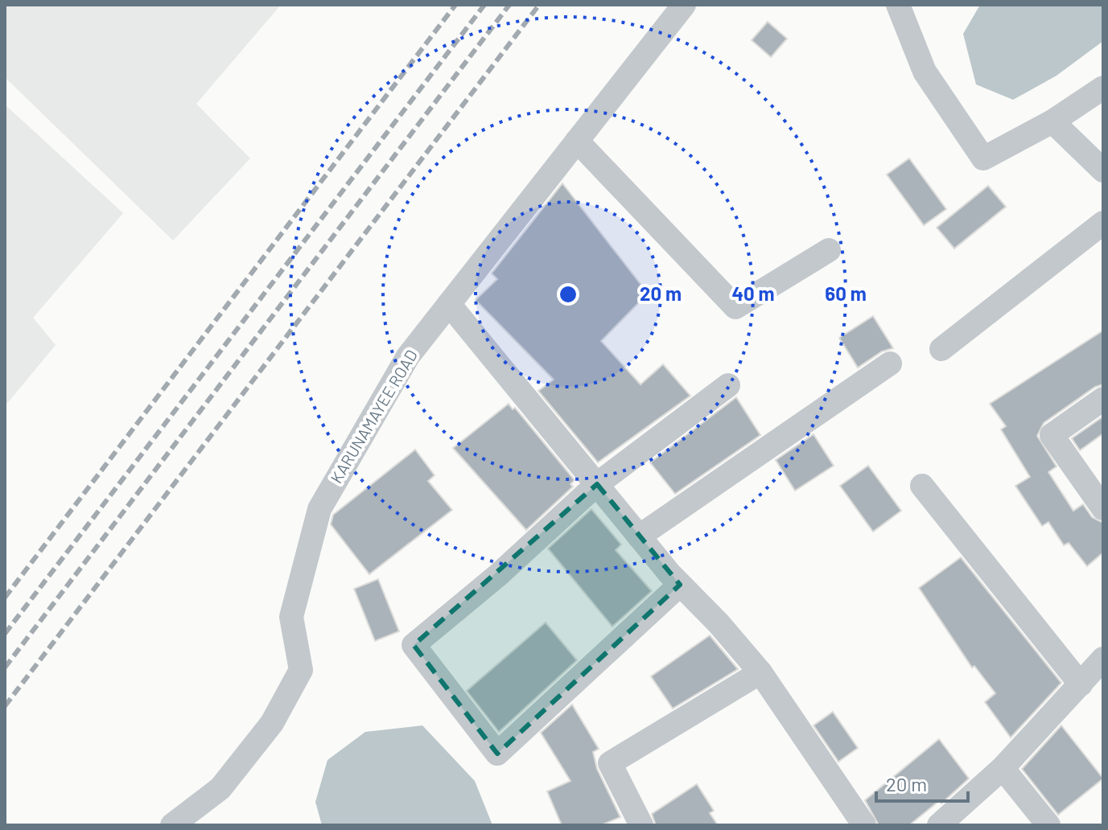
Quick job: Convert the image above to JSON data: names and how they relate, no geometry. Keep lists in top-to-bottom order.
{
  "streets": {
    "street": ["KARUNAMAYEE ROAD"]
  },
  "scale_bar": "20 m",
  "rings": ["20 m", "40 m", "60 m"]
}
